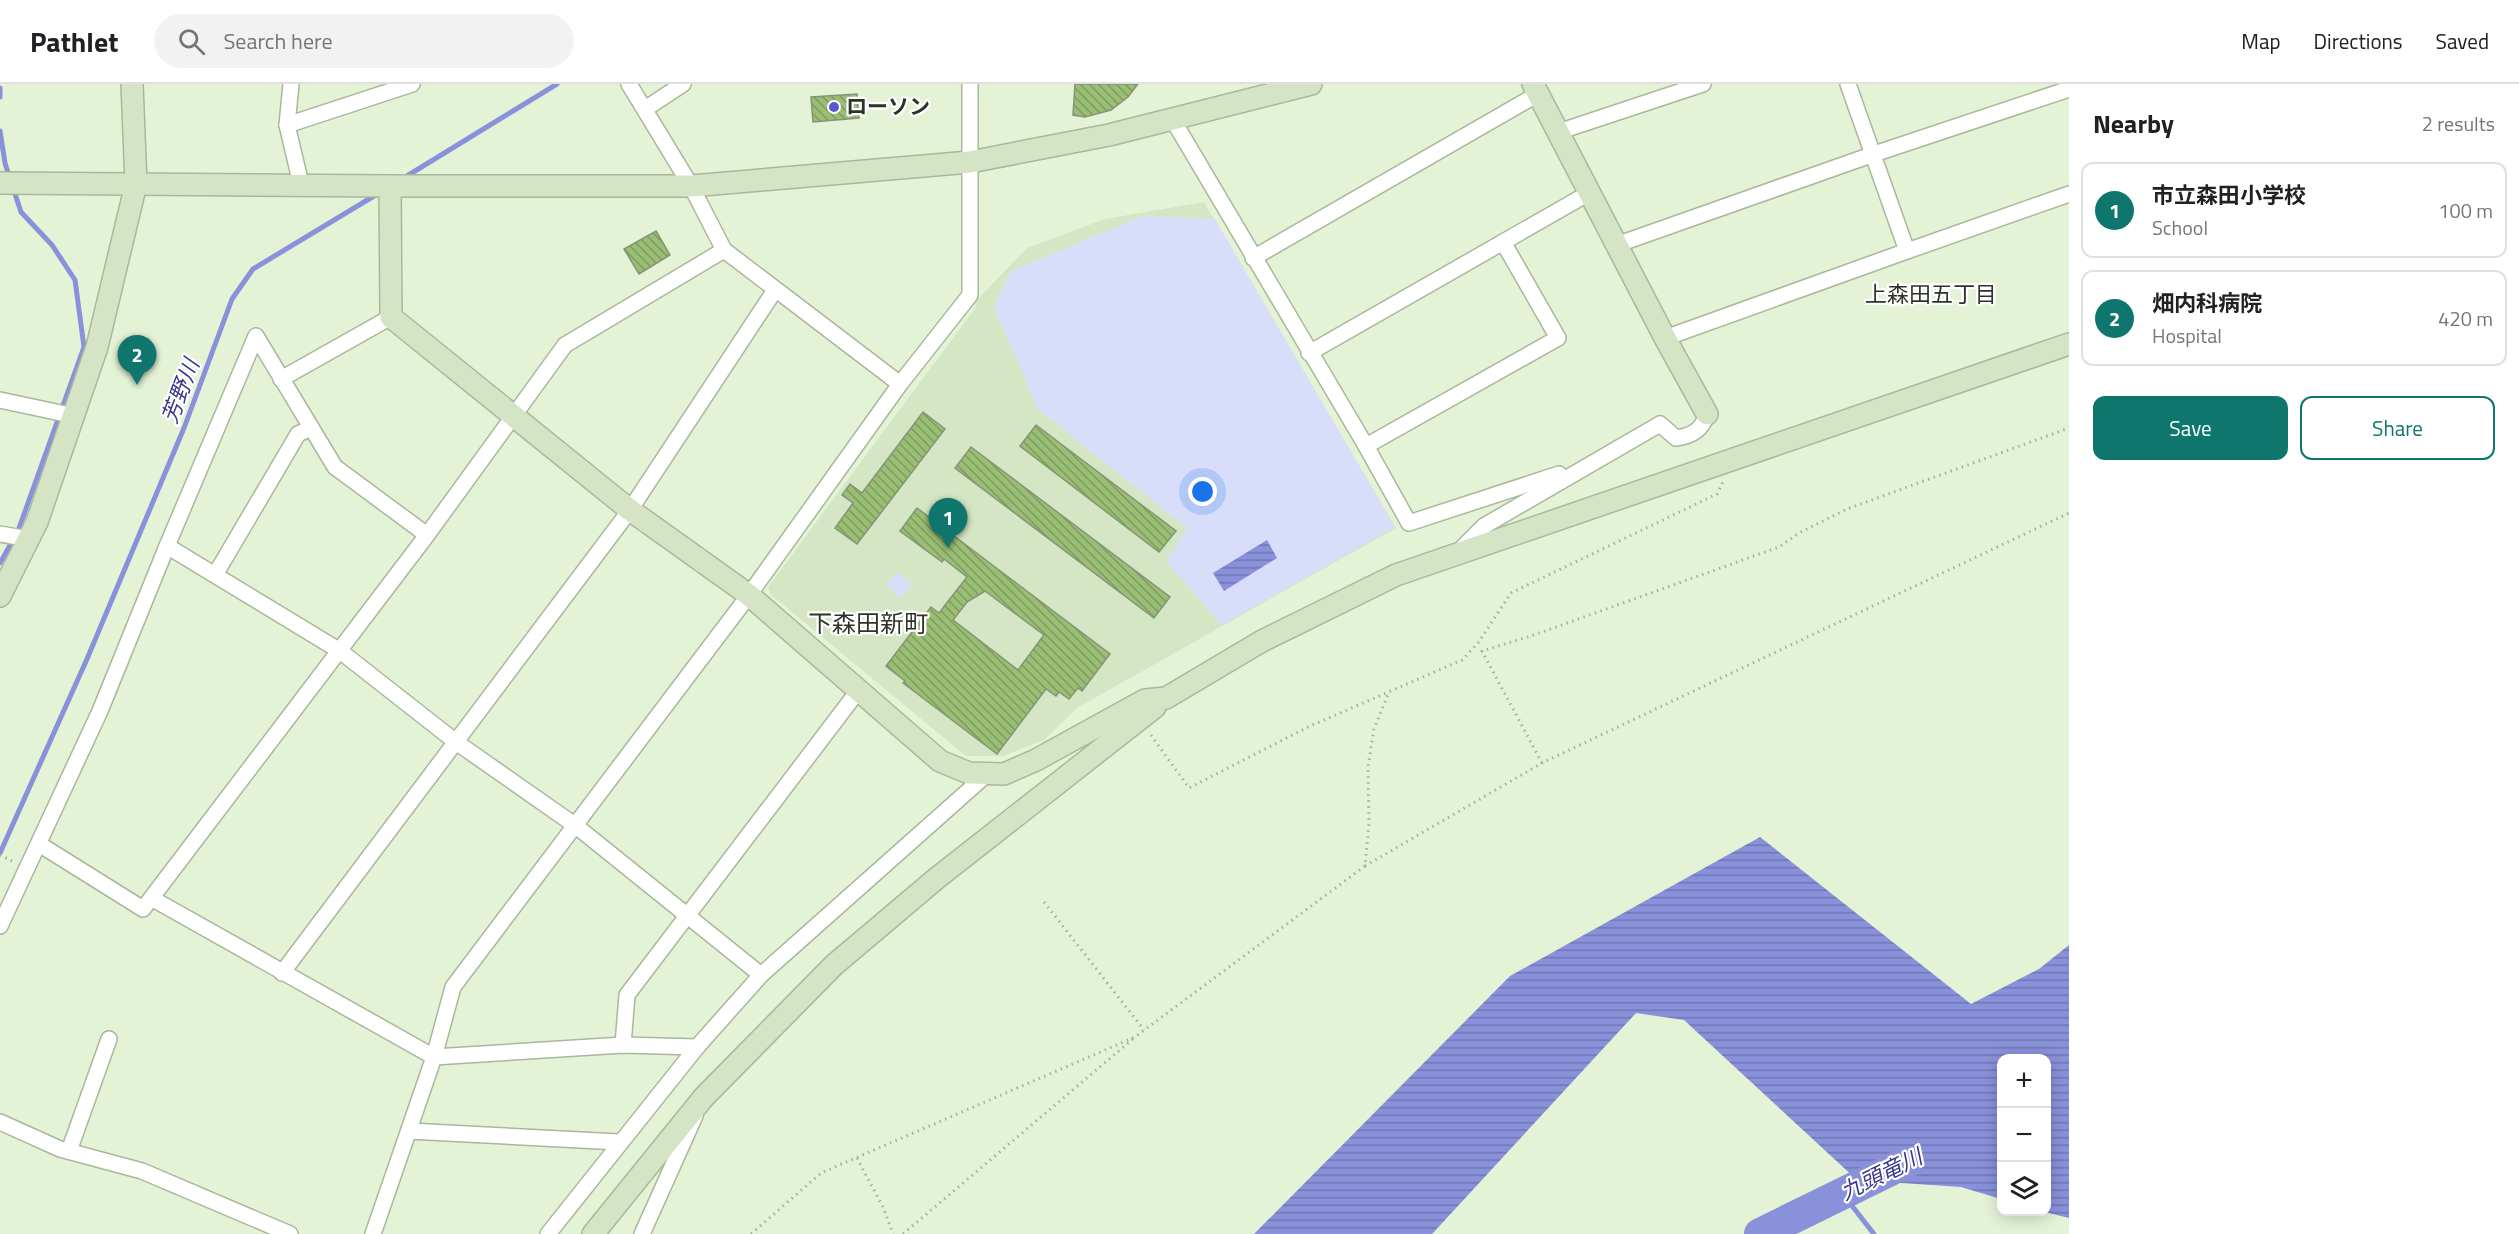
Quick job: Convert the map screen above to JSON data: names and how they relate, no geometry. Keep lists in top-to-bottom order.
{
  "districts": ["上森田五丁目", "下森田新町"],
  "water": ["芳野川", "九頭竜川"],
  "places": ["ローソン"],
  "page": {
    "header": "Pathlet",
    "search": "Search here",
    "nav": ["Map", "Directions", "Saved"],
    "heading": ["Nearby", "2 results"],
    "list": [
      {
        "mark": "1",
        "name": "市立森田小学校",
        "note": "School",
        "value": "100 m"
      },
      {
        "mark": "2",
        "name": "畑内科病院",
        "note": "Hospital",
        "value": "420 m"
      }
    ],
    "pins": ["2", "1"],
    "buttons": ["Save", "Share"],
    "map_buttons": ["+", "−"]
  }
}
